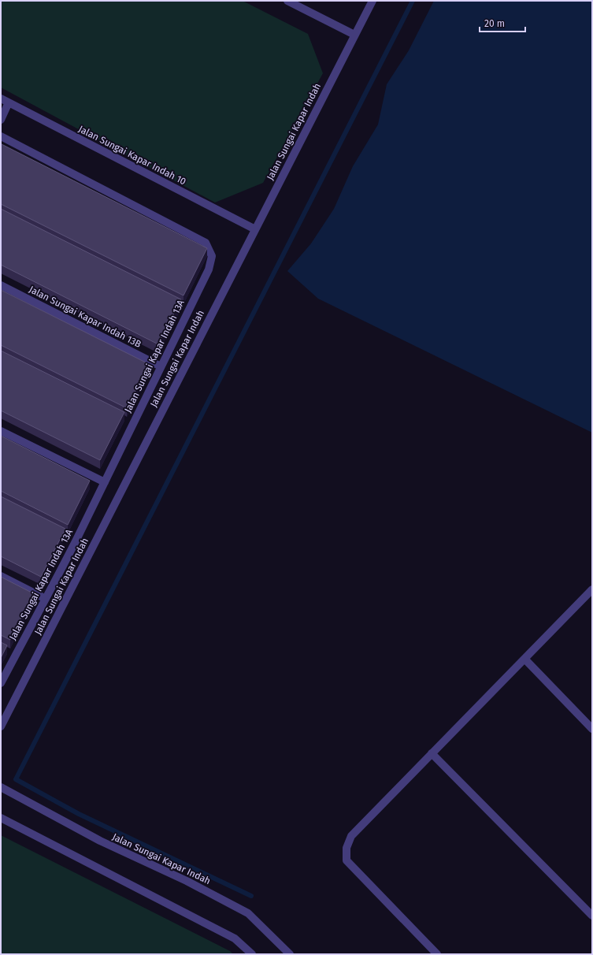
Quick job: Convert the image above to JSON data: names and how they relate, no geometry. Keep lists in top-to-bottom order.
{
  "streets": {
    "street": [
      "Jalan Sungai Kapar Indah",
      "Jalan Sungai Kapar Indah 10",
      "Jalan Sungai Kapar Indah 13B",
      "Jalan Sungai Kapar Indah 13A"
    ]
  },
  "crossings": [
    ["Jalan Sungai Kapar Indah", "Jalan Sungai Kapar Indah 10"],
    ["Jalan Sungai Kapar Indah 13B", "Jalan Sungai Kapar Indah 13A"]
  ],
  "scale_bar": "20 m"
}
